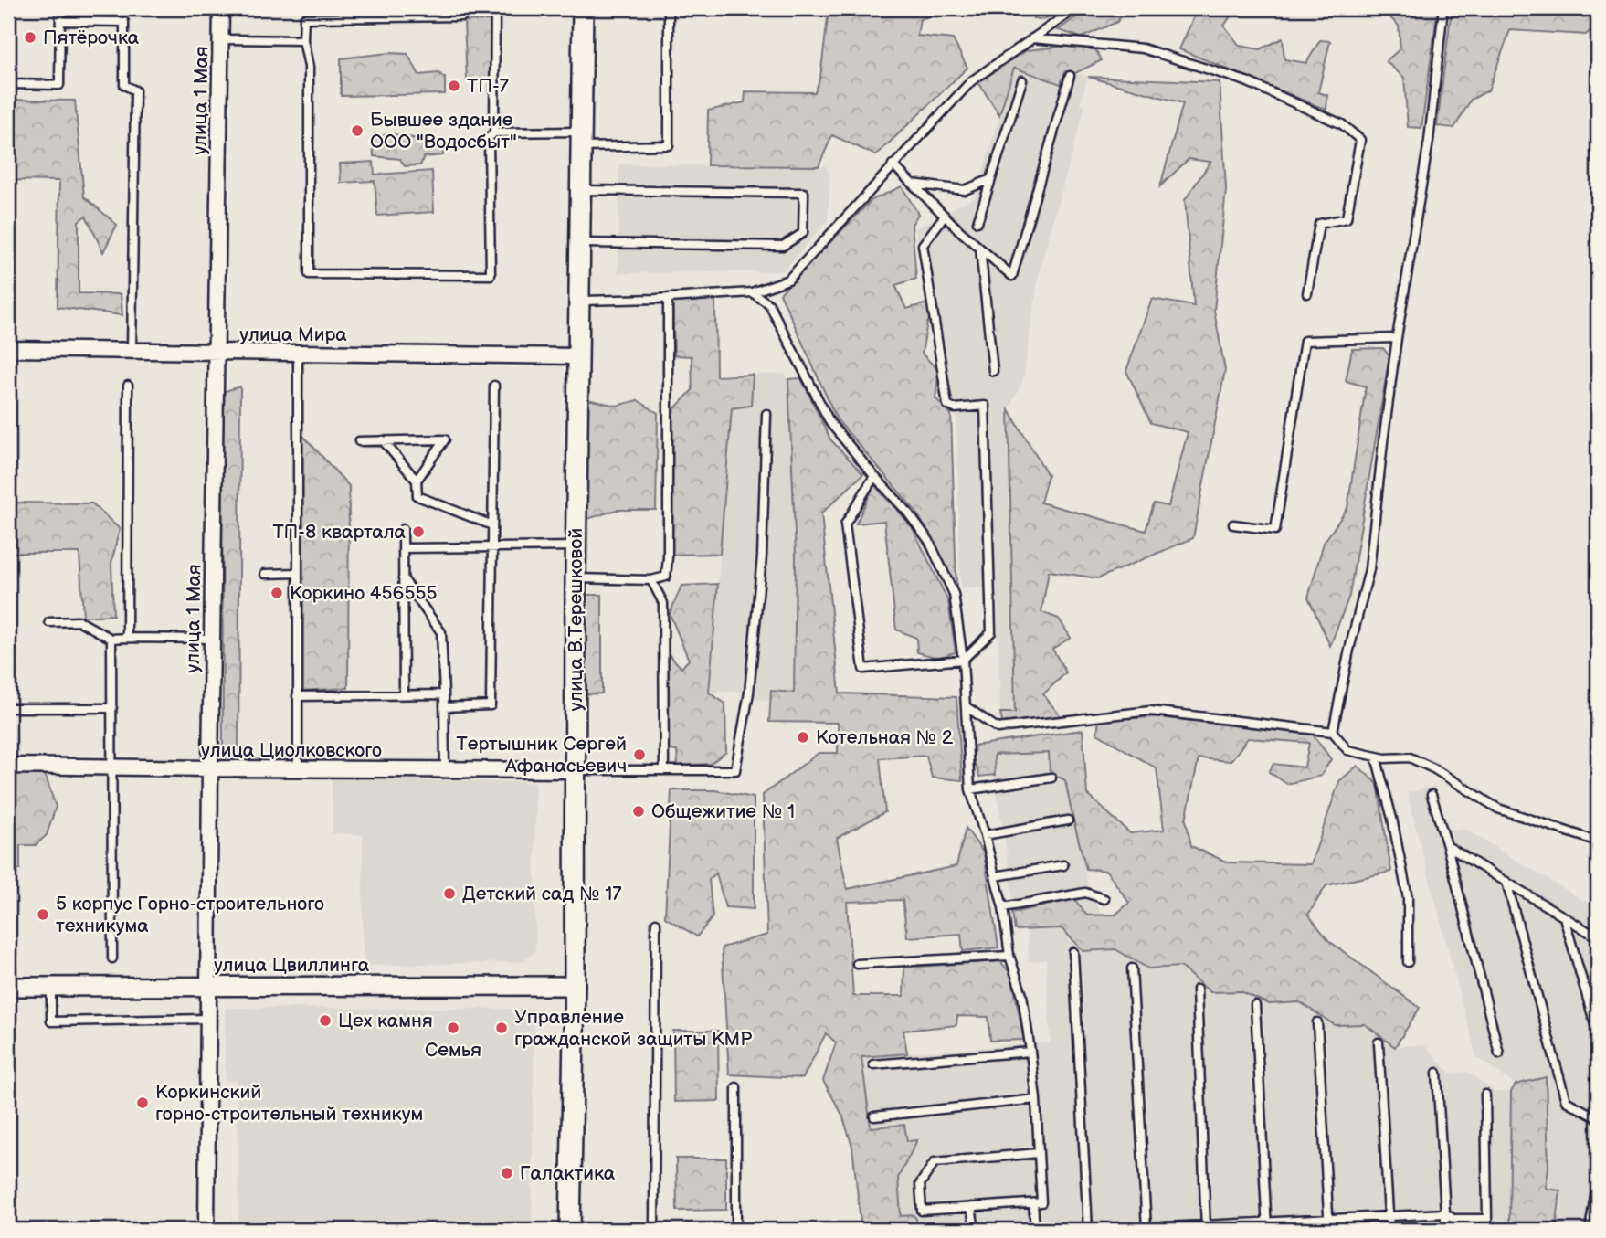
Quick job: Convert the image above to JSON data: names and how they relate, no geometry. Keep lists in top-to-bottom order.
{
  "streets": {
    "main road": ["улица В.Терешковой"],
    "street": [
      "улица 1 Мая",
      "улица Мира",
      "улица Циолковского",
      "улица Цвиллинга"
    ]
  },
  "crossings": [
    ["улица 1 Мая", "улица Мира"],
    ["улица 1 Мая", "улица Циолковского"],
    ["улица 1 Мая", "улица Цвиллинга"],
    ["улица Мира", "улица В.Терешковой"],
    ["улица В.Терешковой", "улица Циолковского"],
    ["улица В.Терешковой", "улица Цвиллинга"]
  ],
  "places": [
    "Пятёрочка",
    "ТП-7",
    "Бывшее здание ООО \"Водосбыт\"",
    "ТП-8 квартала",
    "Коркино 456555",
    "Котельная № 2",
    "Тертышник Сергей Афанасьевич",
    "Общежитие № 1",
    "Детский сад № 17",
    "5 корпус Горно-строительного техникума",
    "Цех камня",
    "Семья",
    "Управление гражданской защиты КМР",
    "Коркинский горно-строительный техникум",
    "Галактика"
  ]
}
